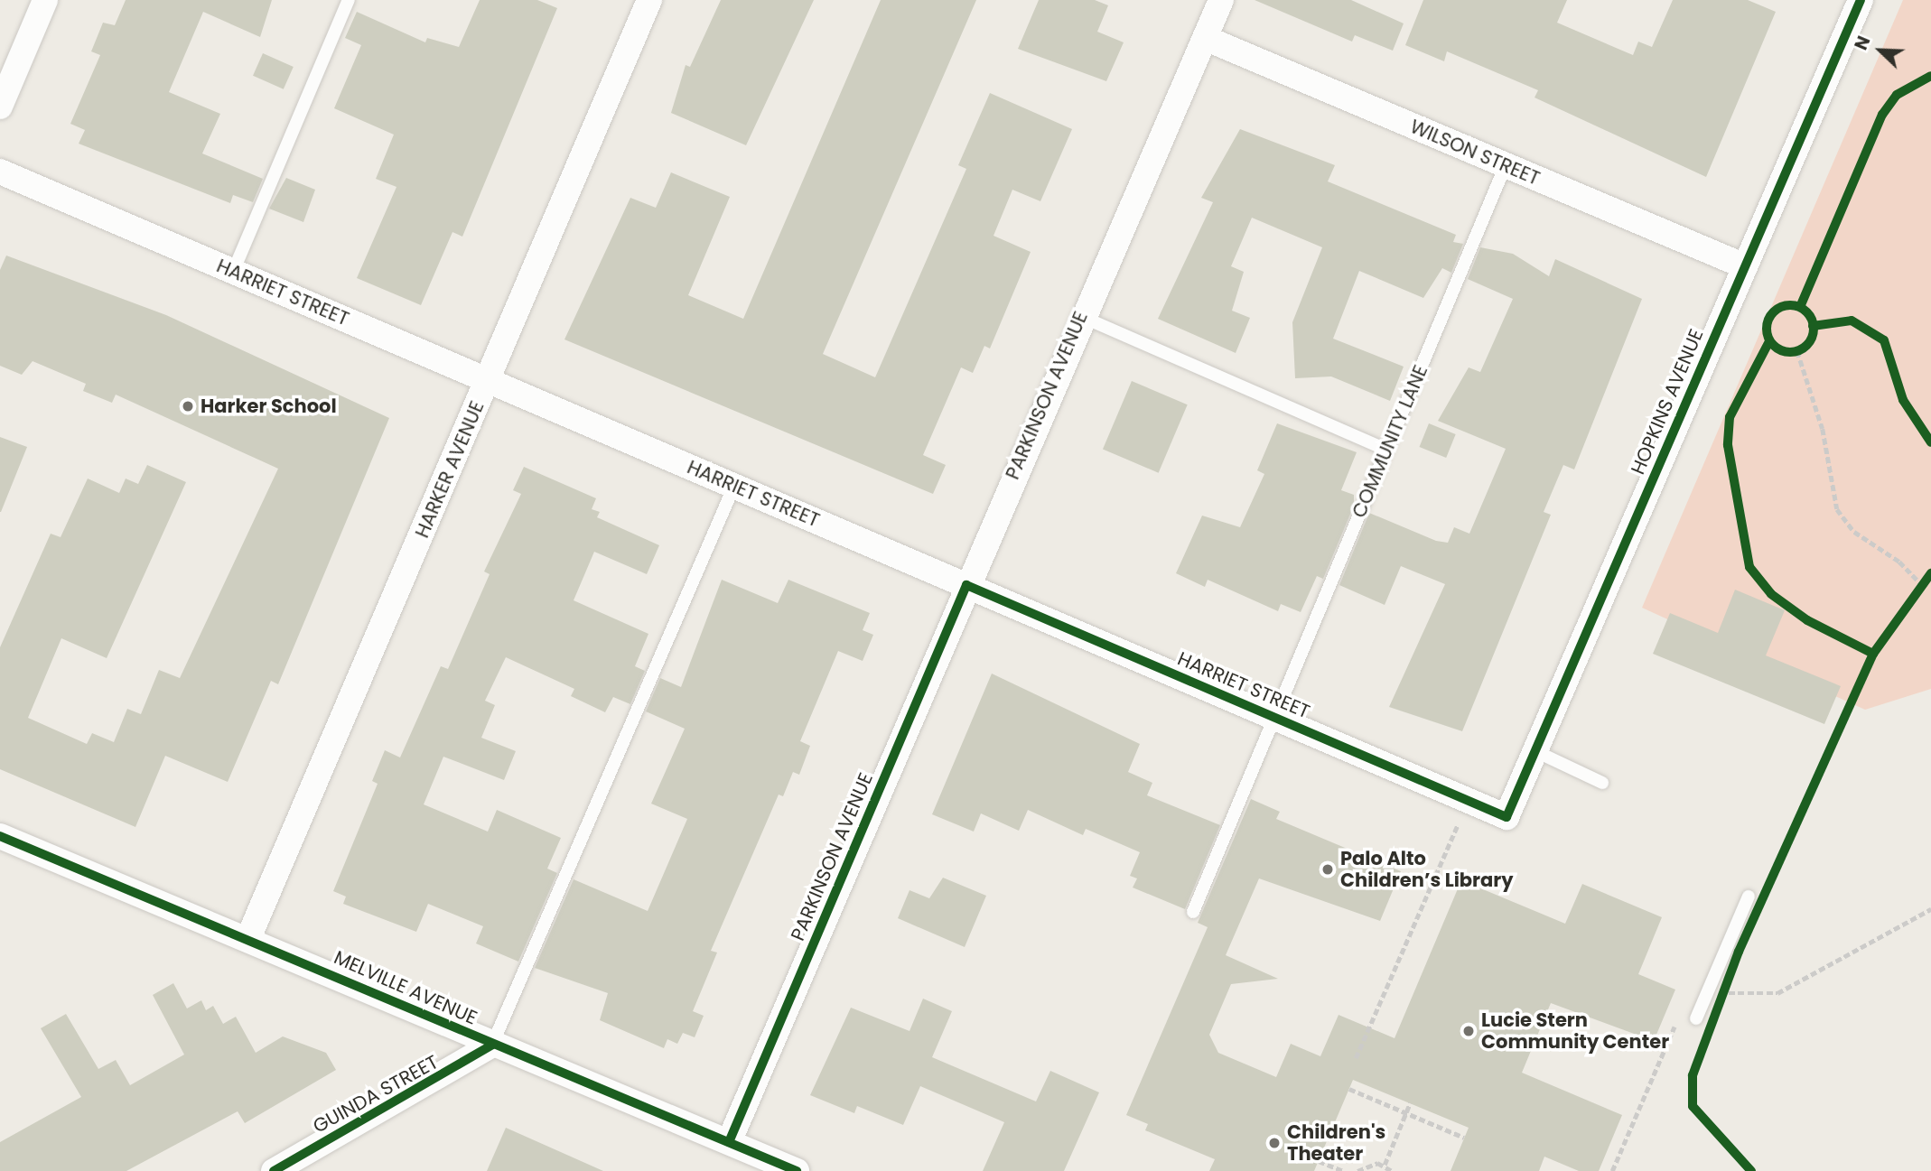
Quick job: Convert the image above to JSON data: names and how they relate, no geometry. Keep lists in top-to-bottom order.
{
  "streets": {
    "street": [
      "WILSON STREET",
      "HARRIET STREET",
      "PARKINSON AVENUE",
      "HOPKINS AVENUE",
      "HARKER AVENUE",
      "MELVILLE AVENUE",
      "GUINDA STREET"
    ],
    "lane": ["COMMUNITY LANE"]
  },
  "crossings": [
    ["WILSON STREET", "PARKINSON AVENUE"],
    ["WILSON STREET", "HOPKINS AVENUE"],
    ["WILSON STREET", "COMMUNITY LANE"],
    ["HARRIET STREET", "PARKINSON AVENUE"],
    ["HARRIET STREET", "HOPKINS AVENUE"],
    ["HARRIET STREET", "COMMUNITY LANE"],
    ["HARRIET STREET", "HARKER AVENUE"],
    ["PARKINSON AVENUE", "MELVILLE AVENUE"],
    ["HARKER AVENUE", "MELVILLE AVENUE"],
    ["MELVILLE AVENUE", "GUINDA STREET"]
  ],
  "places": [
    "Harker School",
    "Palo Alto Children’s Library",
    "Lucie Stern Community Center",
    "Children's Theater"
  ],
  "north": "top left"
}
